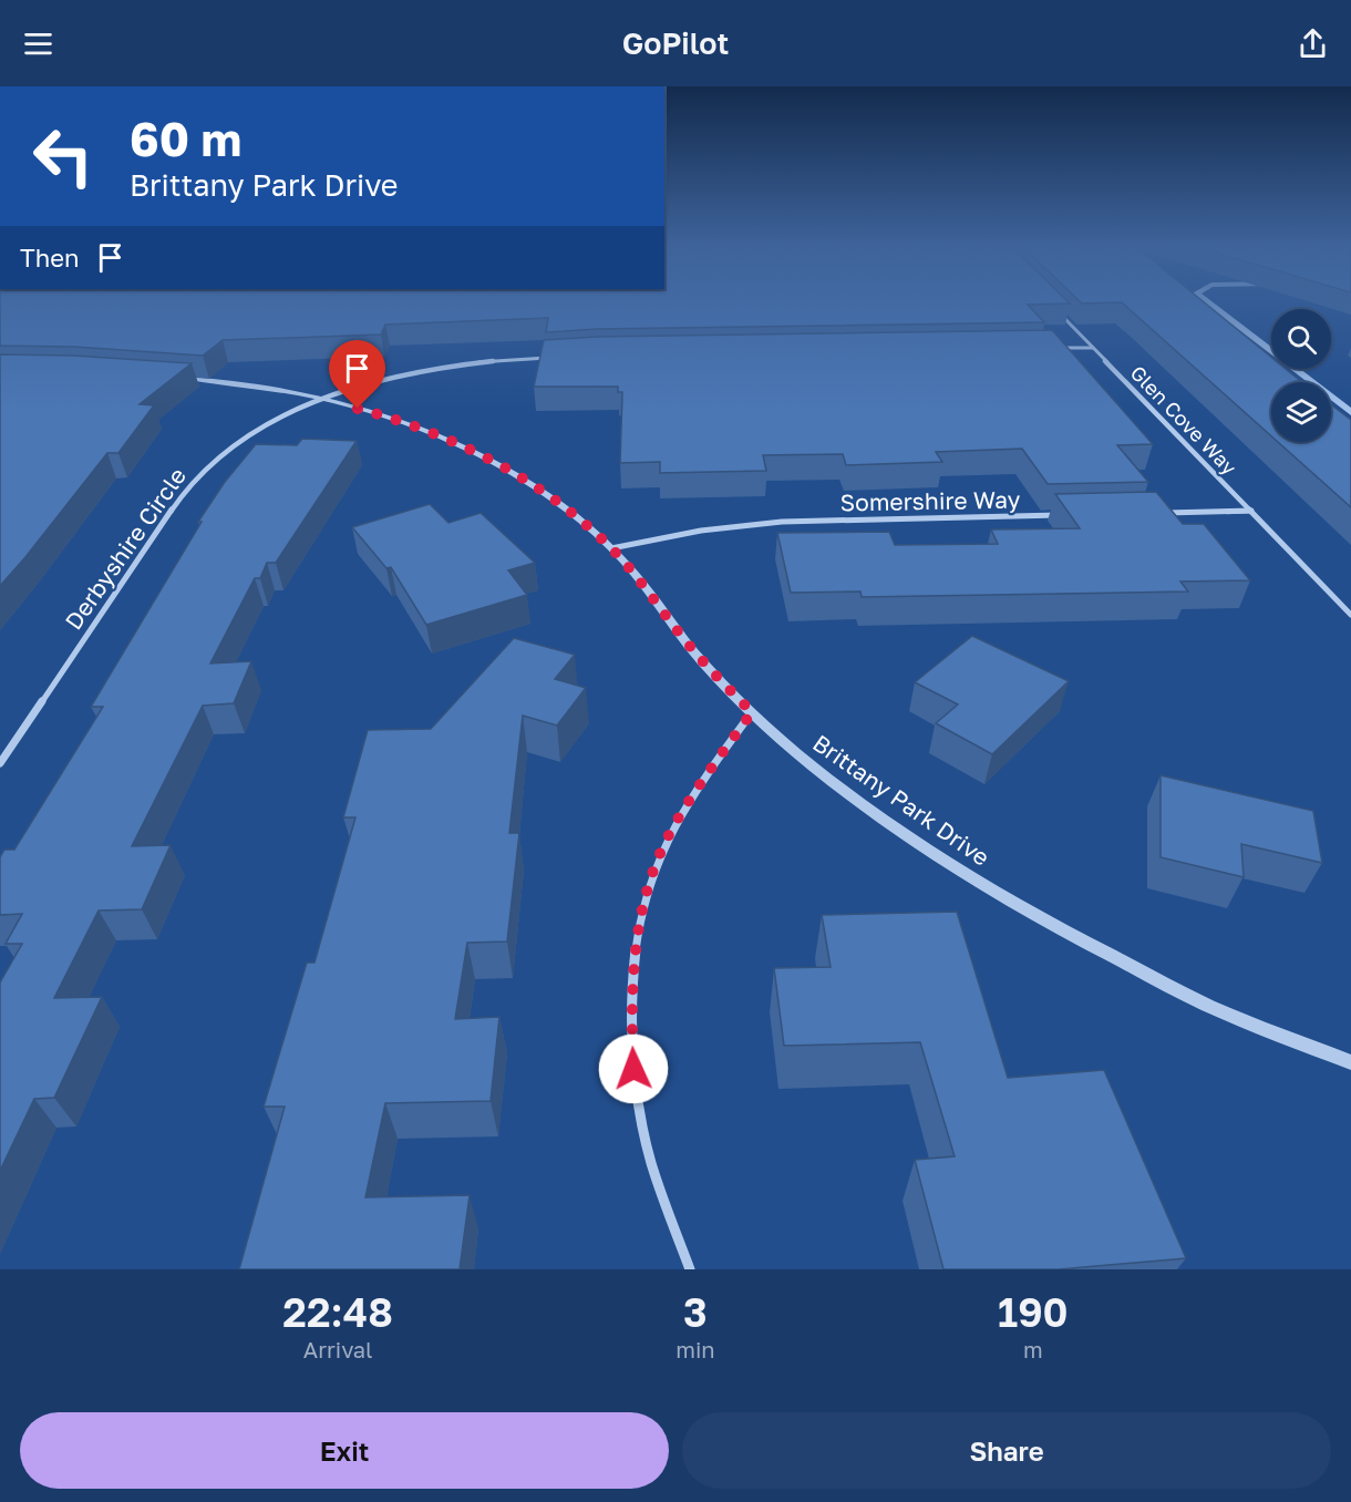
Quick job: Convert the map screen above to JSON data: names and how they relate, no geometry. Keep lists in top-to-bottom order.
{
  "streets": {
    "street": [
      "Glen Cove Way",
      "Somershire Way",
      "Derbyshire Circle",
      "Brittany Park Drive"
    ]
  },
  "crossings": [
    ["Somershire Way", "Brittany Park Drive"],
    ["Derbyshire Circle", "Brittany Park Drive"]
  ],
  "page": {
    "header": "GoPilot",
    "turn": ["60 m", "Brittany Park Drive"],
    "then": "Then",
    "eta": [
      "22:48",
      "Arrival",
      "3",
      "min",
      "190",
      "m"
    ],
    "buttons": ["Exit", "Share"]
  }
}
